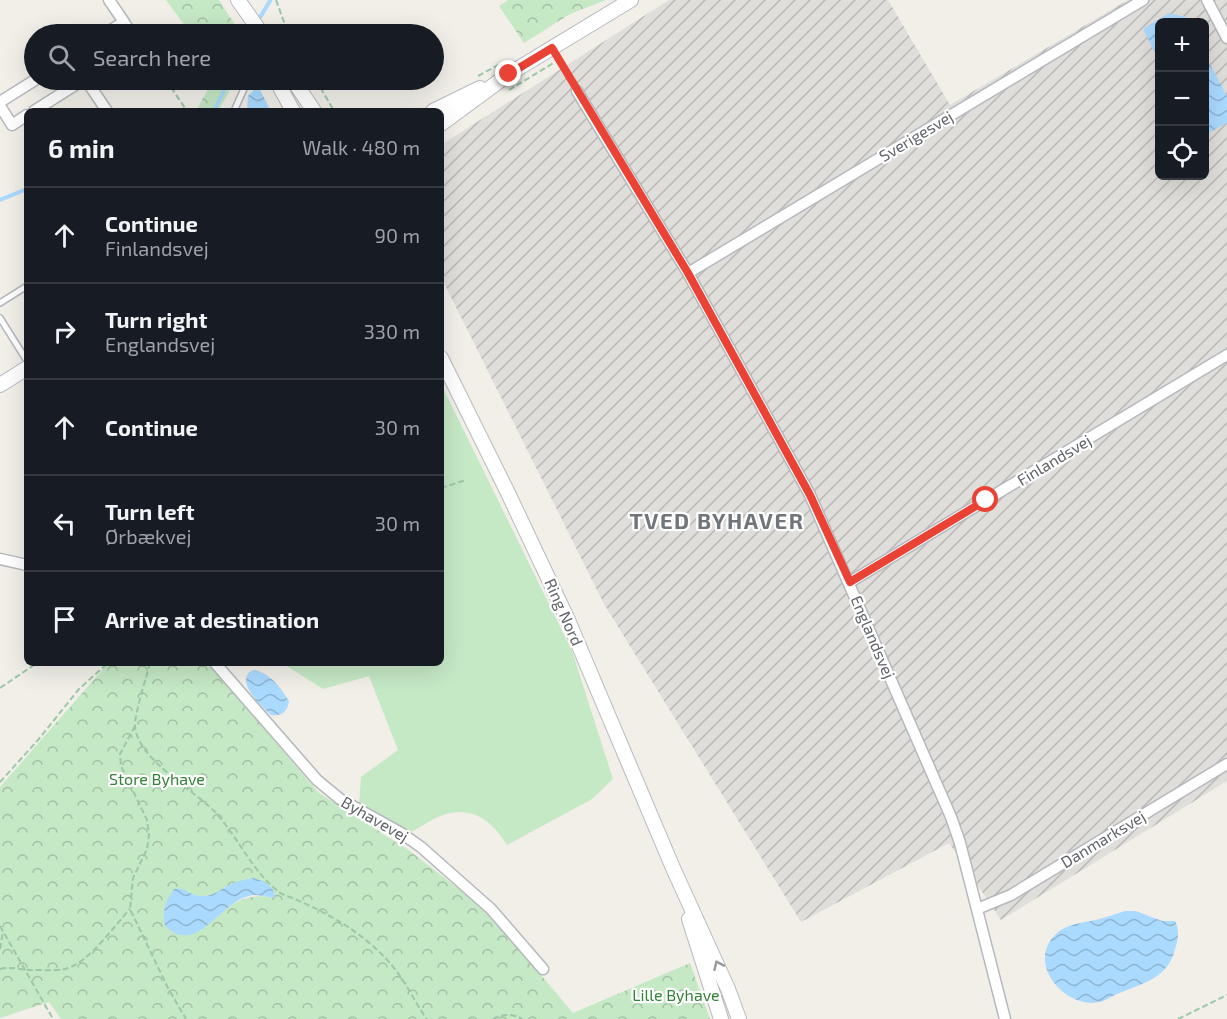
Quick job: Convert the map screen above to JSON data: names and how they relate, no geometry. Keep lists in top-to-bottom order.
{
  "streets": {
    "main road": ["Ring Nord"],
    "street": [
      "Sverigesvej",
      "Finlandsvej",
      "Englandsvej",
      "Byhavevej",
      "Danmarksvej"
    ]
  },
  "crossings": [
    ["Sverigesvej", "Englandsvej"],
    ["Finlandsvej", "Englandsvej"],
    ["Englandsvej", "Danmarksvej"]
  ],
  "districts": ["TVED BYHAVER"],
  "parks": ["Store Byhave", "Lille Byhave"],
  "page": {
    "map_buttons": ["+", "−"],
    "search": "Search here",
    "heading": ["6 min", "Walk · 480 m"],
    "list": [
      ["Continue", "Finlandsvej", "90 m"],
      ["Turn right", "Englandsvej", "330 m"],
      ["Continue", "30 m"],
      ["Turn left", "Ørbækvej", "30 m"],
      "Arrive at destination"
    ]
  }
}
